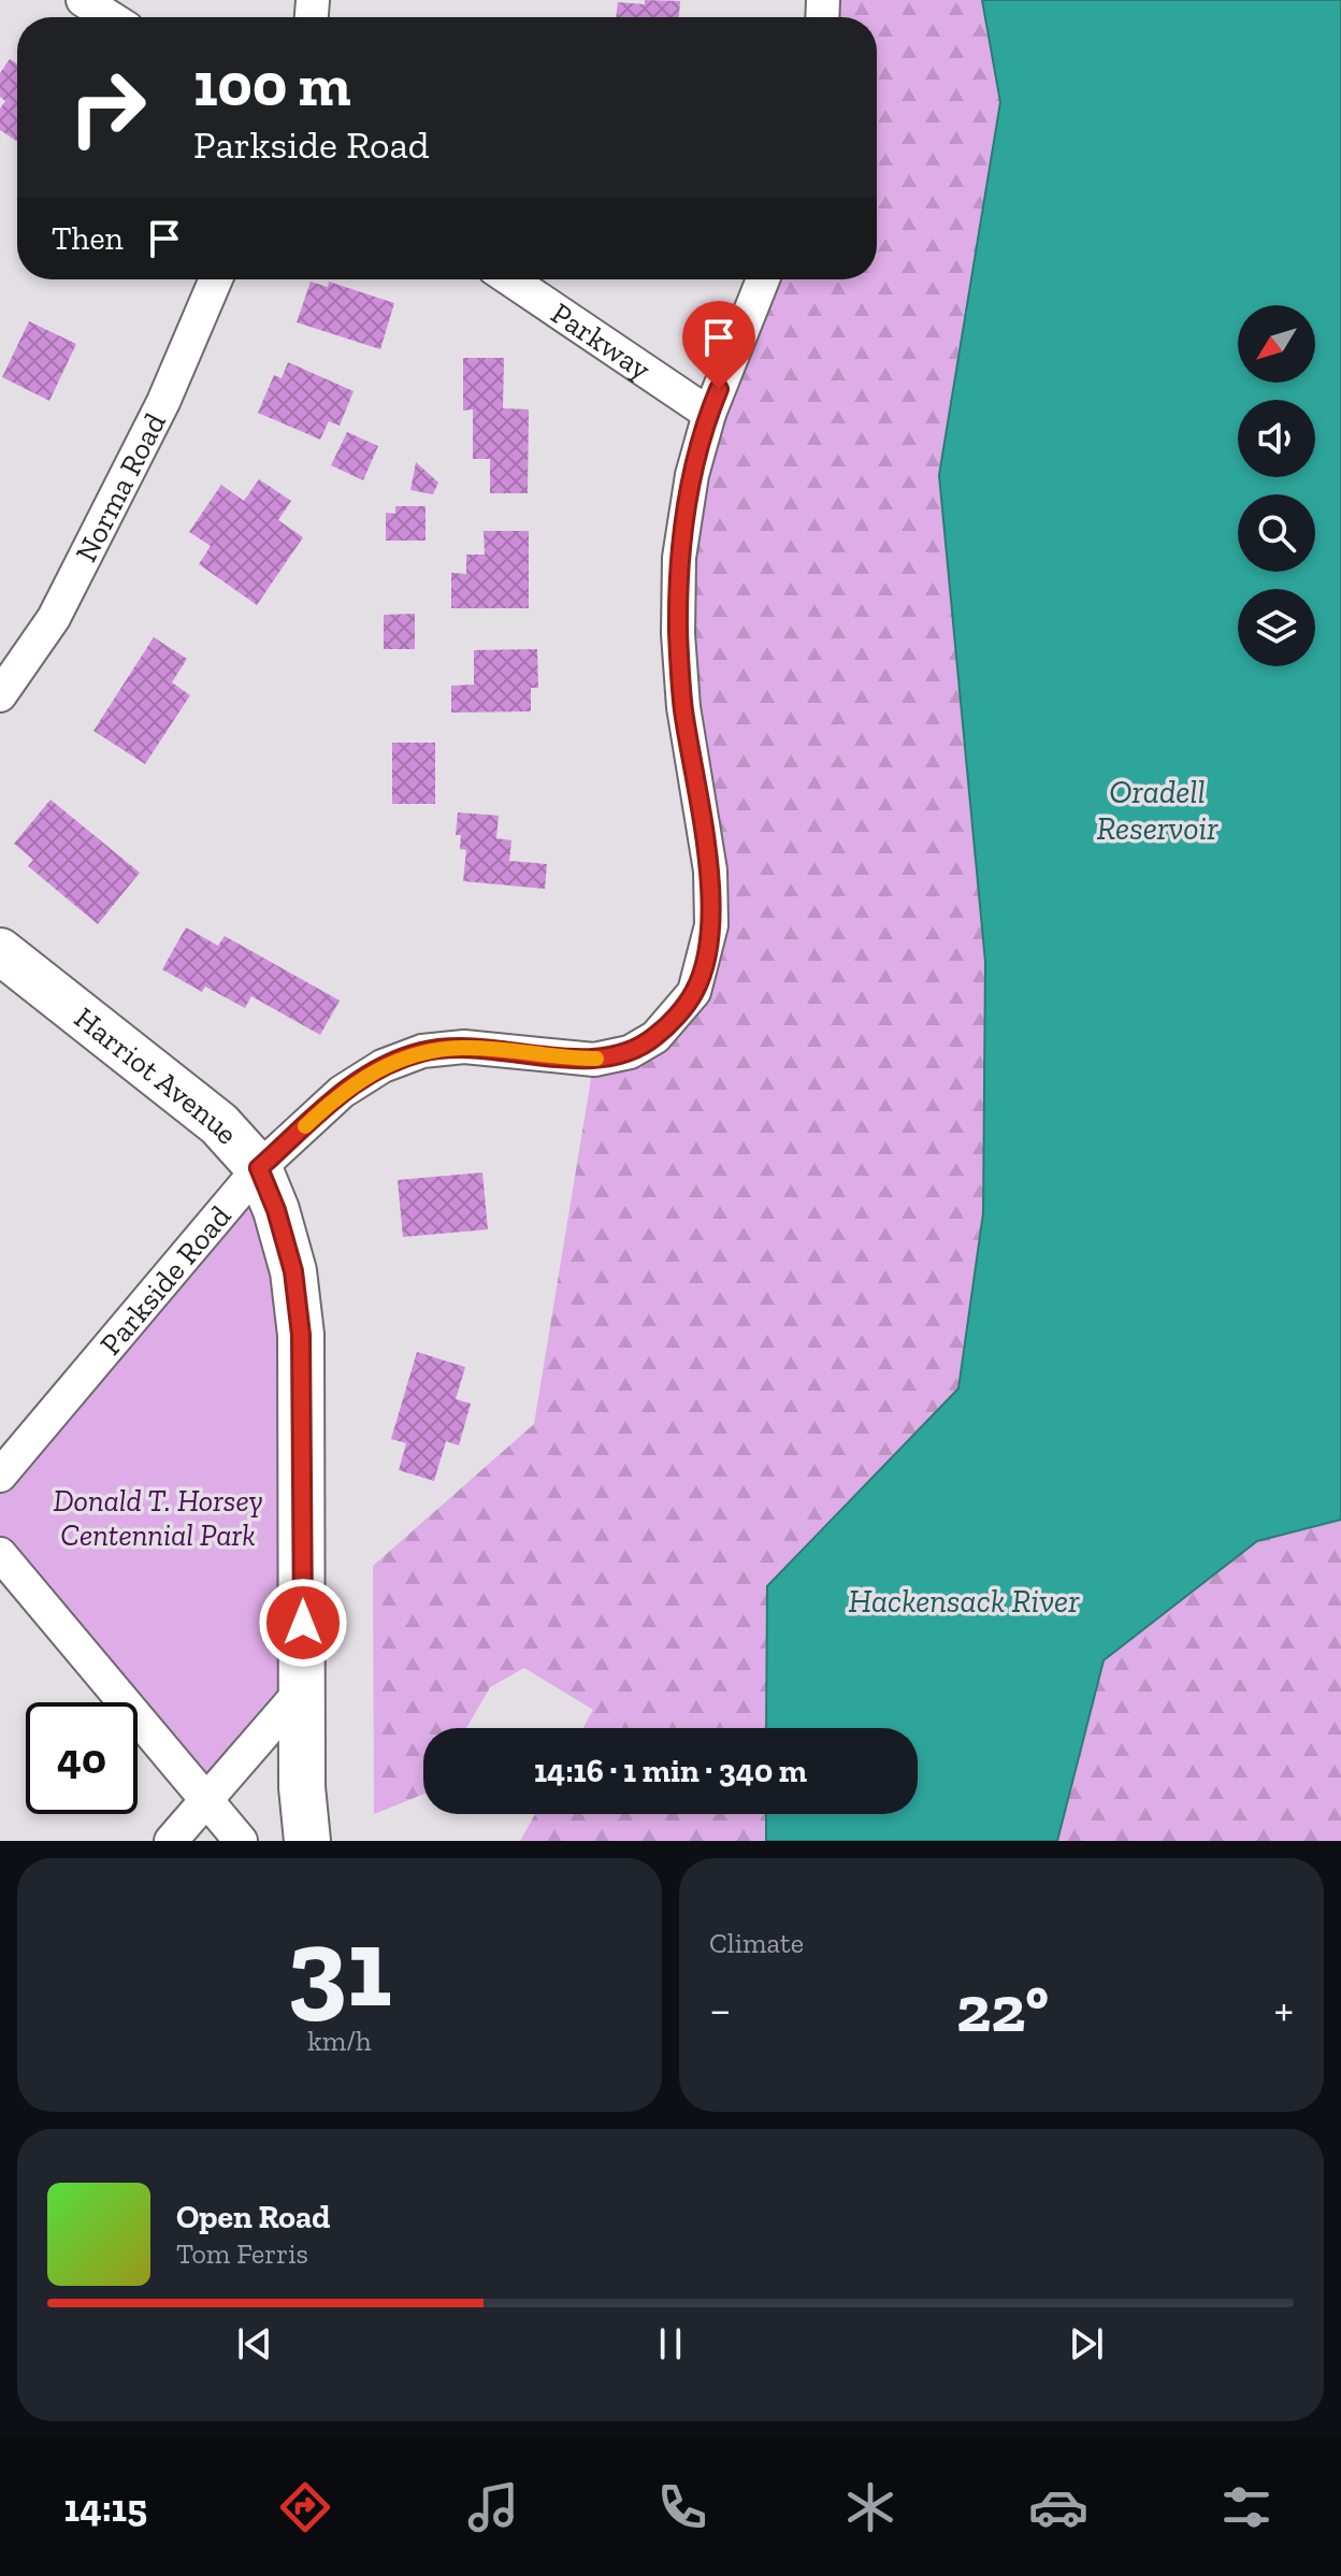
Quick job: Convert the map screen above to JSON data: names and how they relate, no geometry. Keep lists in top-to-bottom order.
{
  "streets": {
    "street": [
      "Parkway",
      "Norma Road",
      "Harriot Avenue",
      "Parkside Road"
    ]
  },
  "crossings": [
    ["Parkway", "Parkside Road"],
    ["Harriot Avenue", "Parkside Road"]
  ],
  "water": ["Oradell Reservoir", "Hackensack River"],
  "parks": ["Donald T. Horsey Centennial Park"],
  "north": "bottom left",
  "page": {
    "turn": ["100 m", "Parkside Road"],
    "then": "Then",
    "limit": "40",
    "trip": "14:16 · 1 min · 340 m",
    "tile": [
      ["31", "km/h"],
      "Climate"
    ],
    "heat": ["−", "22°", "+"],
    "song": ["Open Road", "Tom Ferris"],
    "tabs": "14:15"
  }
}
